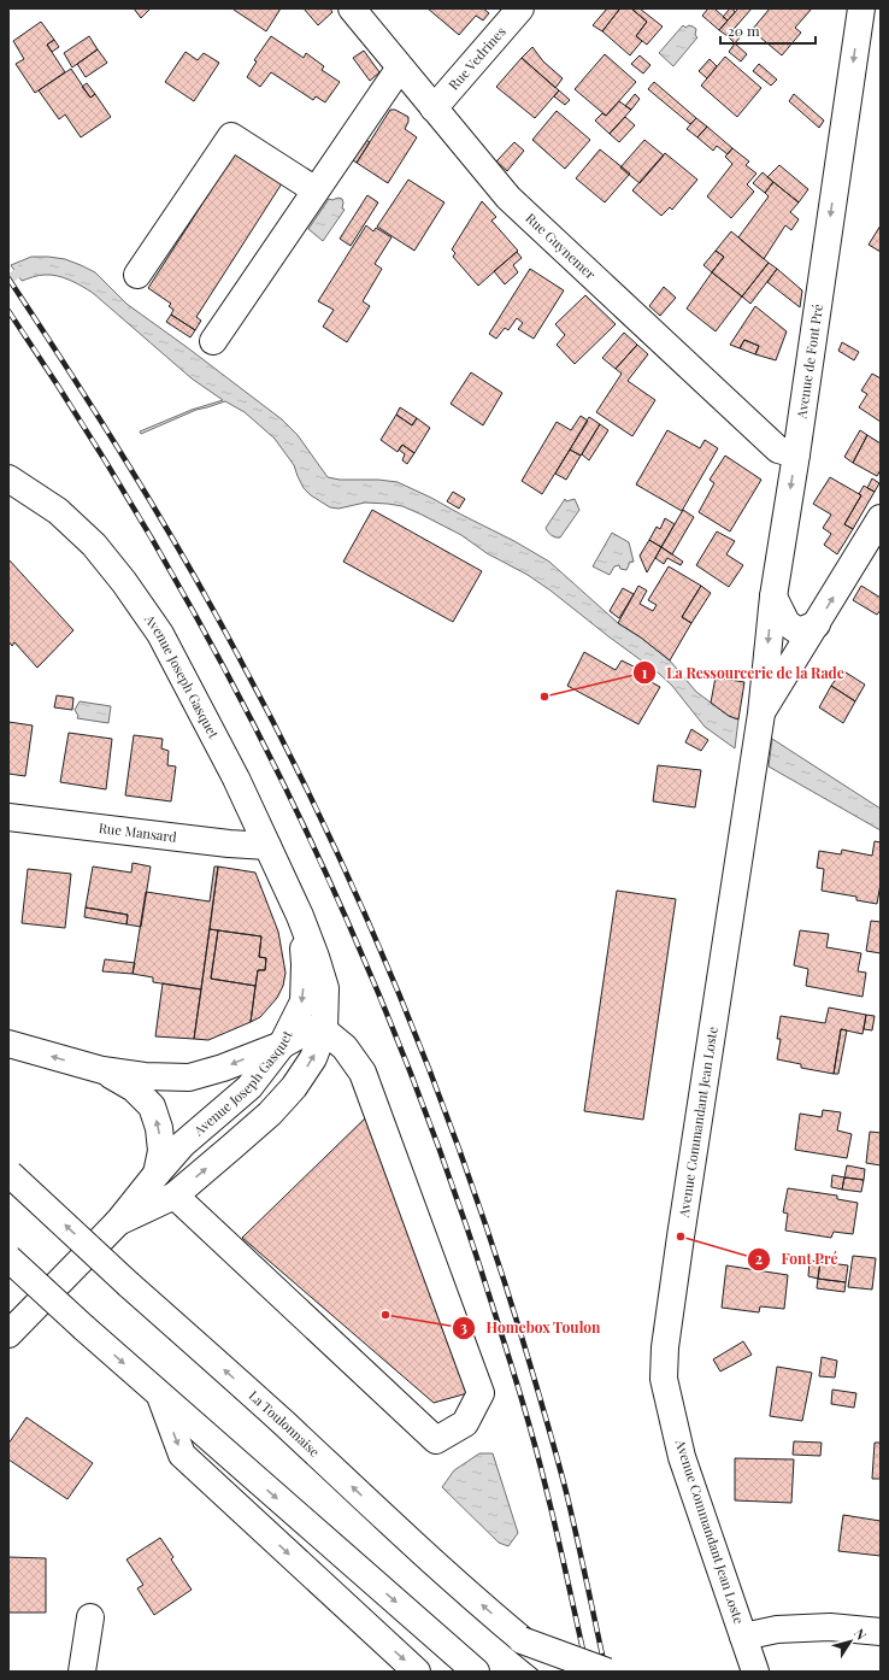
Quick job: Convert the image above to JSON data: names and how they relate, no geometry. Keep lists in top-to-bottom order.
{
  "streets": {
    "main road": [
      "Rue Vedrines",
      "Rue Guynemer",
      "Avenue de Font Pré",
      "Avenue Joseph Gasquet",
      "Rue Mansard",
      "Avenue Commandant Jean Loste",
      "La Toulonnaise"
    ]
  },
  "crossings": [
    ["Rue Vedrines", "Rue Guynemer"],
    ["Rue Guynemer", "Avenue de Font Pré"],
    ["Avenue de Font Pré", "Avenue Commandant Jean Loste"],
    ["Avenue Joseph Gasquet", "Rue Mansard"]
  ],
  "places": ["La Ressourcerie de la Rade", "Font Pré", "Homebox Toulon"],
  "scale_bar": "20 m",
  "north": "top right"
}
